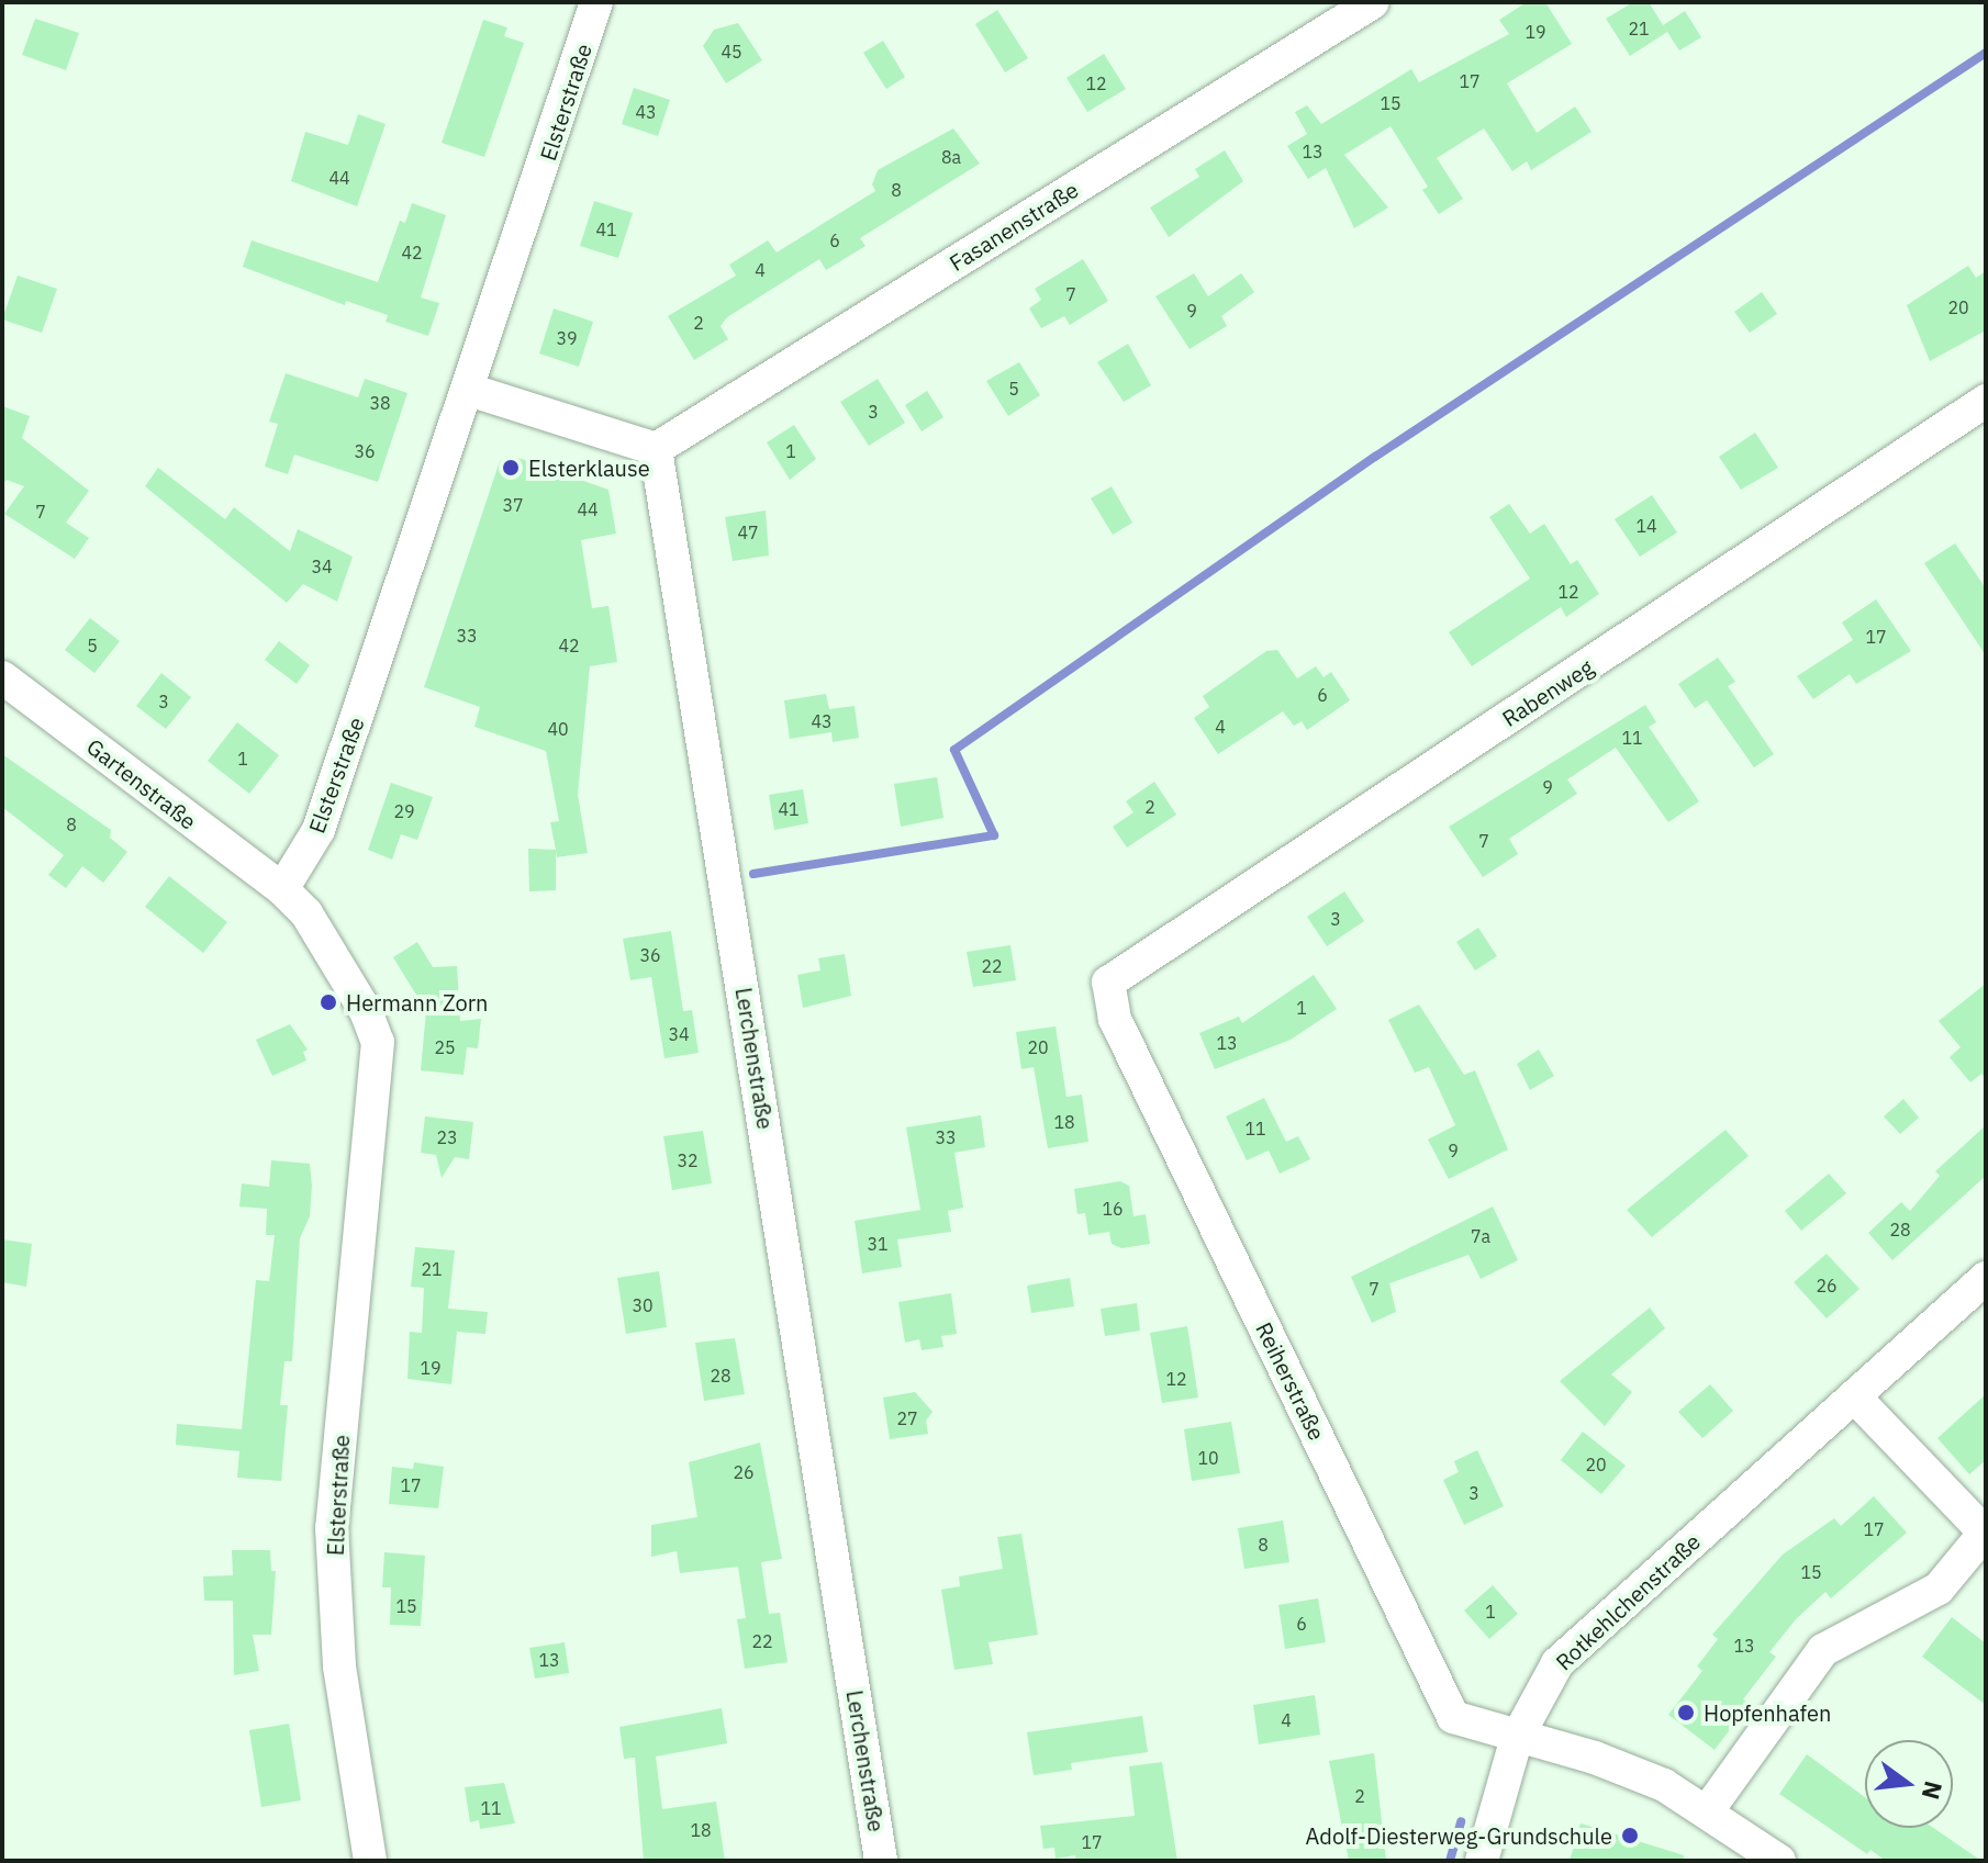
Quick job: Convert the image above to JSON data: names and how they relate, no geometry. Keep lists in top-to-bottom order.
{
  "streets": {
    "street": [
      "Elsterstraße",
      "Fasanenstraße",
      "Rabenweg",
      "Gartenstraße",
      "Lerchenstraße",
      "Reiherstraße",
      "Rotkehlchenstraße"
    ]
  },
  "crossings": [
    ["Elsterstraße", "Gartenstraße"],
    ["Fasanenstraße", "Lerchenstraße"],
    ["Rabenweg", "Reiherstraße"],
    ["Reiherstraße", "Rotkehlchenstraße"]
  ],
  "places": [
    "Elsterklause",
    "Hermann Zorn",
    "Hopfenhafen",
    "Adolf-Diesterweg-Grundschule"
  ],
  "house_numbers": [
    "21",
    "19",
    "45",
    "17",
    "12",
    "15",
    "43",
    "13",
    "8a",
    "44",
    "8",
    "41",
    "6",
    "42",
    "4",
    "7",
    "20",
    "9",
    "2",
    "39",
    "5",
    "38",
    "3",
    "36",
    "1",
    "37",
    "44",
    "7",
    "14",
    "47",
    "34",
    "12",
    "33",
    "17",
    "5",
    "42",
    "6",
    "3",
    "43",
    "4",
    "40",
    "11",
    "1",
    "9",
    "2",
    "41",
    "29",
    "8",
    "7",
    "3",
    "36",
    "22",
    "1",
    "34",
    "13",
    "25",
    "20",
    "18",
    "11",
    "23",
    "33",
    "9",
    "32",
    "16",
    "28",
    "7a",
    "31",
    "21",
    "26",
    "7",
    "30",
    "19",
    "28",
    "12",
    "27",
    "10",
    "20",
    "26",
    "17",
    "3",
    "17",
    "8",
    "15",
    "15",
    "1",
    "6",
    "22",
    "13",
    "13",
    "4",
    "2",
    "11",
    "18",
    "17"
  ],
  "north": "right"
}
